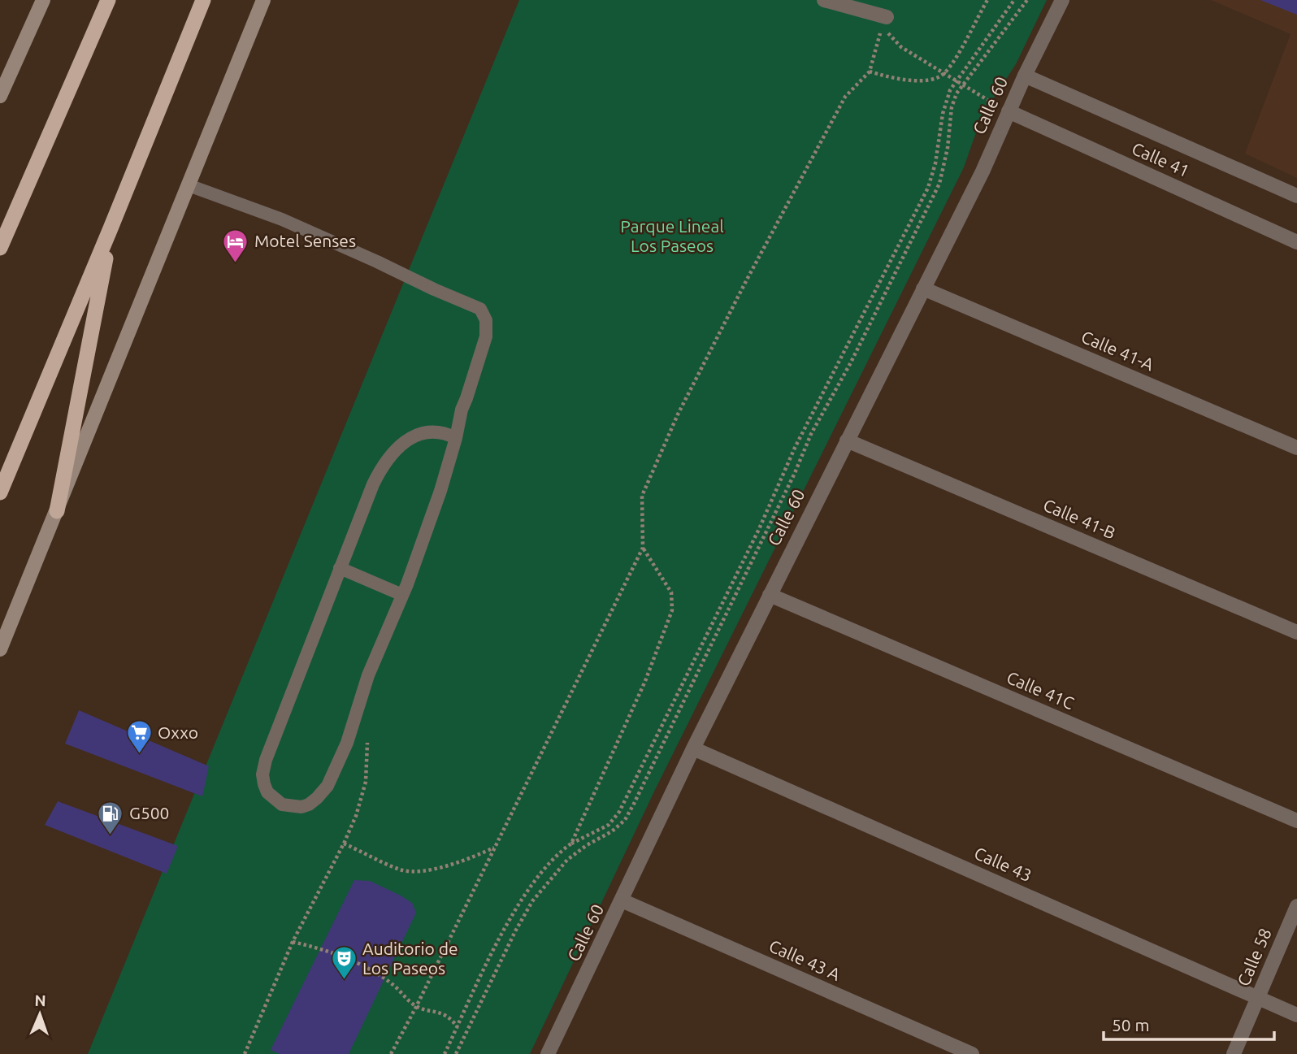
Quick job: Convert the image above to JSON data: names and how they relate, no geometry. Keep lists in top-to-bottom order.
{
  "streets": {
    "street": [
      "Calle 60",
      "Calle 41",
      "Calle 41-A",
      "Calle 41-B",
      "Calle 41C",
      "Calle 43",
      "Calle 58",
      "Calle 43 A"
    ]
  },
  "crossings": [
    ["Calle 60", "Calle 41"],
    ["Calle 60", "Calle 41-A"],
    ["Calle 60", "Calle 41-B"],
    ["Calle 60", "Calle 41C"],
    ["Calle 60", "Calle 43"],
    ["Calle 60", "Calle 43 A"],
    ["Calle 43", "Calle 58"]
  ],
  "parks": ["Parque Lineal Los Paseos"],
  "places": {
    "hotel": ["Motel Senses"],
    "supermarket": ["Oxxo"],
    "fuel station": ["G500"],
    "theatre": ["Auditorio de Los Paseos"]
  },
  "scale_bar": "50 m",
  "north": "top"
}
